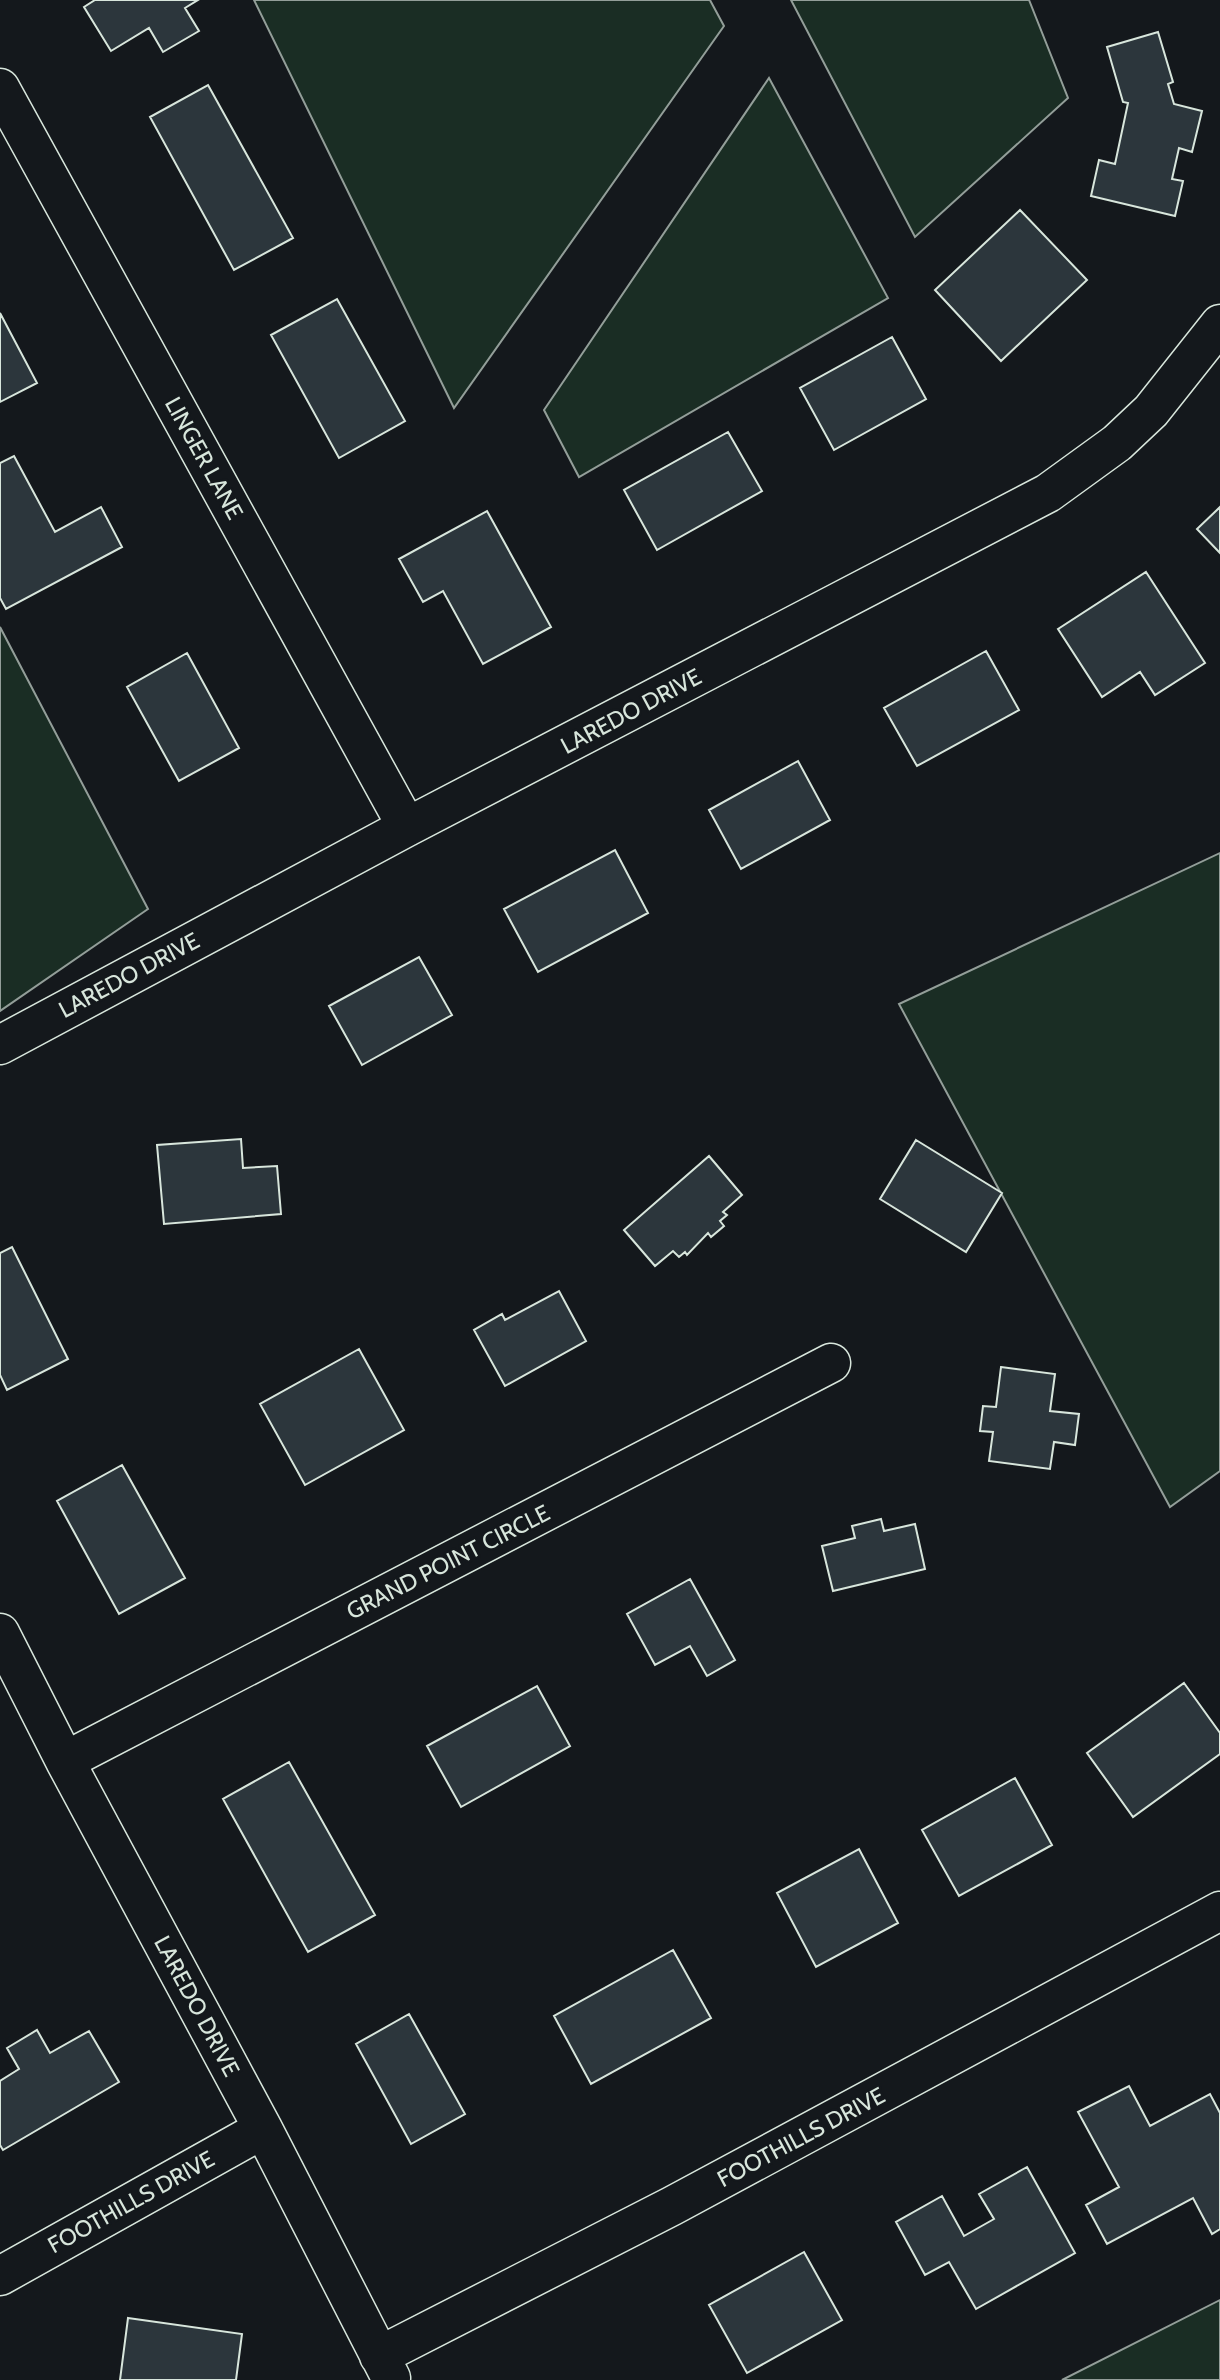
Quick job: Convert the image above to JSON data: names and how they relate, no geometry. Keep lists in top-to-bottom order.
{
  "streets": {
    "street": [
      "LINGER LANE",
      "LAREDO DRIVE",
      "GRAND POINT CIRCLE",
      "FOOTHILLS DRIVE"
    ]
  },
  "crossings": [
    ["LINGER LANE", "LAREDO DRIVE"],
    ["LAREDO DRIVE", "GRAND POINT CIRCLE"],
    ["LAREDO DRIVE", "FOOTHILLS DRIVE"]
  ]
}
